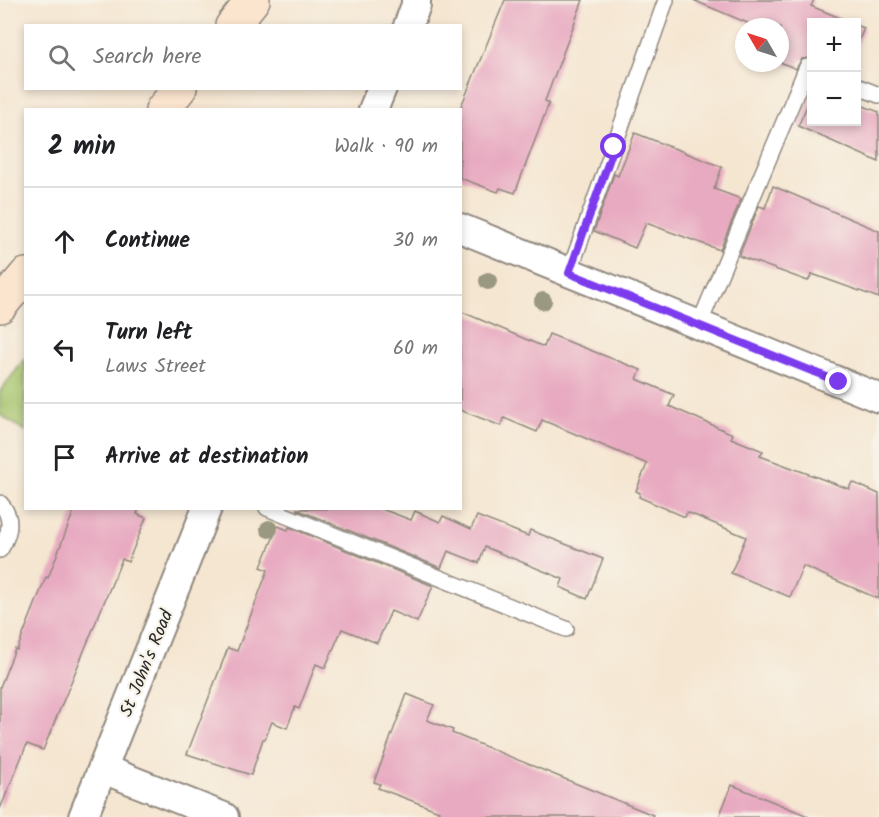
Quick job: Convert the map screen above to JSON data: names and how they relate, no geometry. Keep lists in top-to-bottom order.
{
  "streets": {
    "street": ["St John's Road"]
  },
  "north": "top left",
  "page": {
    "map_buttons": ["+", "−"],
    "search": "Search here",
    "heading": ["2 min", "Walk · 90 m"],
    "list": [
      ["Continue", "30 m"],
      ["Turn left", "Laws Street", "60 m"],
      "Arrive at destination"
    ]
  }
}
